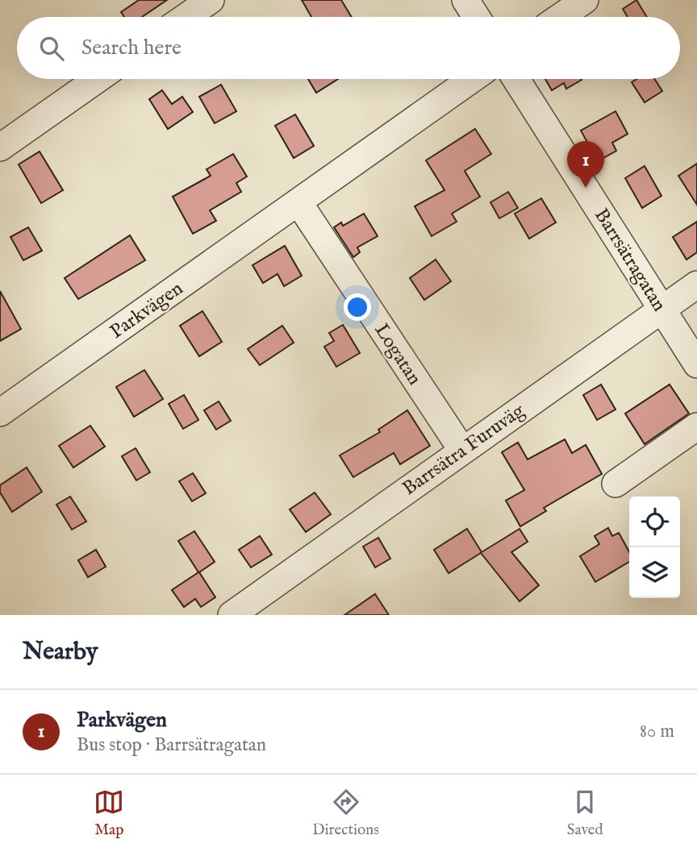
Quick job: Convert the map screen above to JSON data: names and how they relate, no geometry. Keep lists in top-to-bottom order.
{
  "streets": {
    "street": [
      "Barrsätragatan",
      "Parkvägen",
      "Logatan",
      "Barrsätra Furuväg"
    ]
  },
  "crossings": [
    ["Barrsätragatan", "Barrsätra Furuväg"],
    ["Parkvägen", "Logatan"],
    ["Logatan", "Barrsätra Furuväg"]
  ],
  "page": {
    "search": "Search here",
    "pins": "1",
    "heading": "Nearby",
    "list": [
      {
        "mark": "1",
        "name": "Parkvägen",
        "note": "Bus stop · Barrsätragatan",
        "value": "80 m"
      }
    ],
    "nav": ["Map", "Directions", "Saved"]
  }
}
